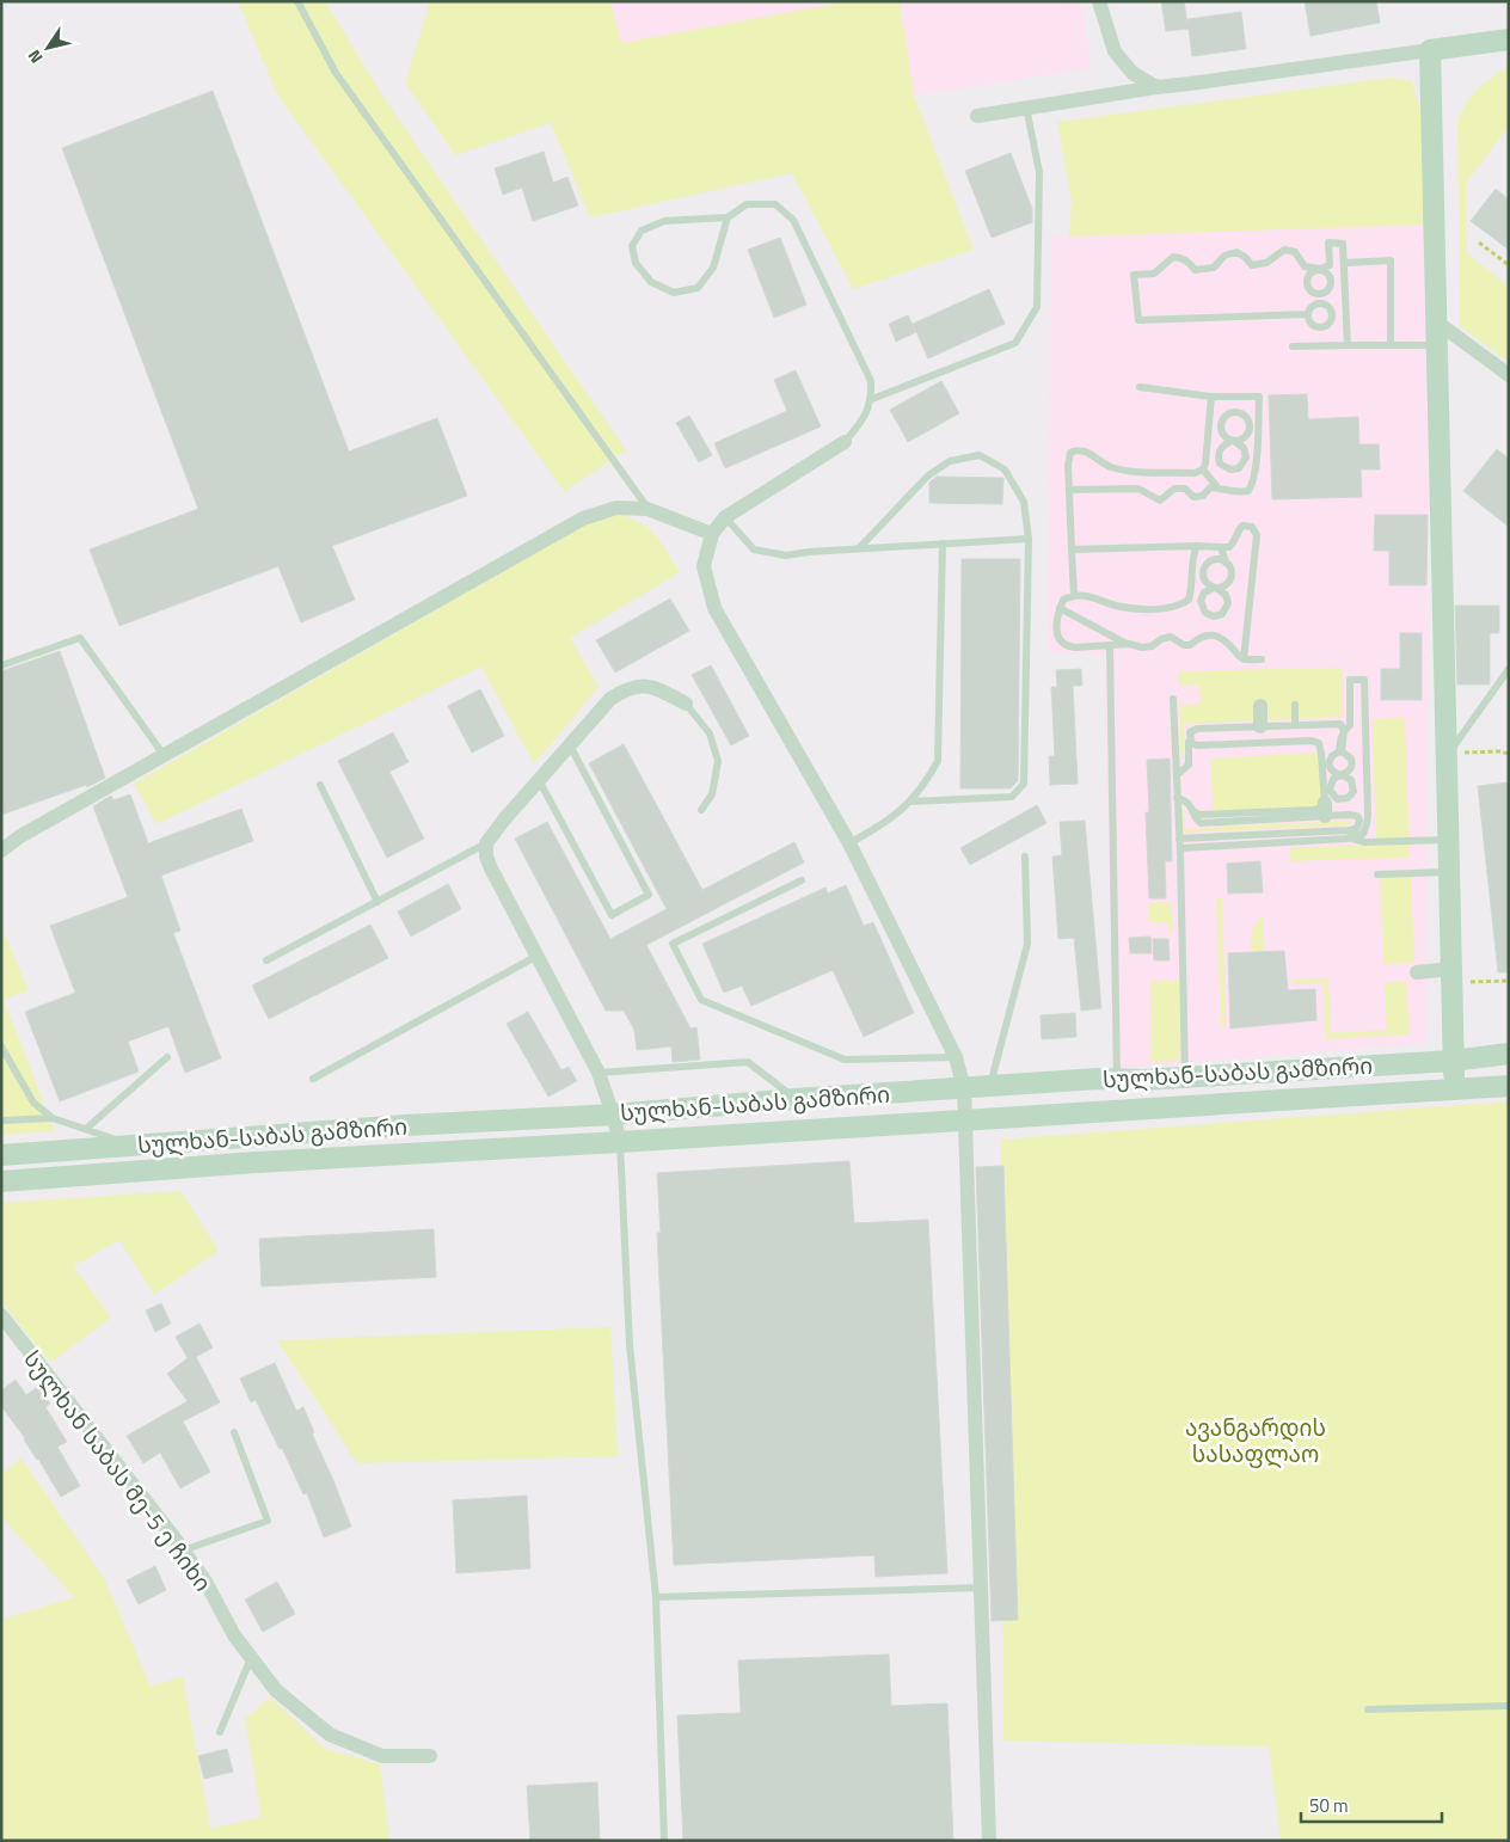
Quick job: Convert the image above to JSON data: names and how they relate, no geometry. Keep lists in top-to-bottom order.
{
  "streets": {
    "main road": ["სულხან-საბას გამზირი"],
    "street": ["სულხან საბას მე-5 ე ჩიხი"]
  },
  "parks": ["ავანგარდის სასაფლაო"],
  "scale_bar": "50 m",
  "north": "bottom left"
}
